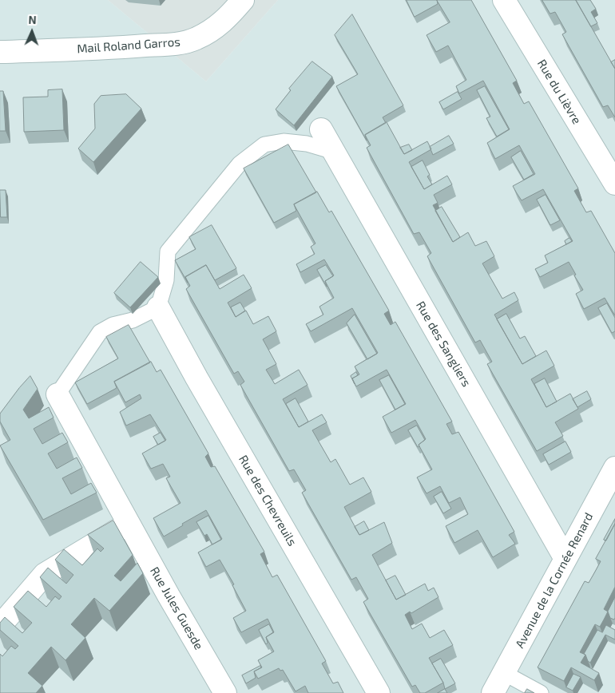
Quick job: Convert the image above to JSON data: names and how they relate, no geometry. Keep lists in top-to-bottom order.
{
  "streets": {
    "street": [
      "Mail Roland Garros",
      "Rue du Lièvre",
      "Rue des Sangliers",
      "Rue des Chevreuils",
      "Avenue de la Cornée Renard",
      "Rue Jules Guesde"
    ]
  },
  "crossings": [
    ["Rue des Sangliers", "Avenue de la Cornée Renard"]
  ],
  "north": "top"
}
